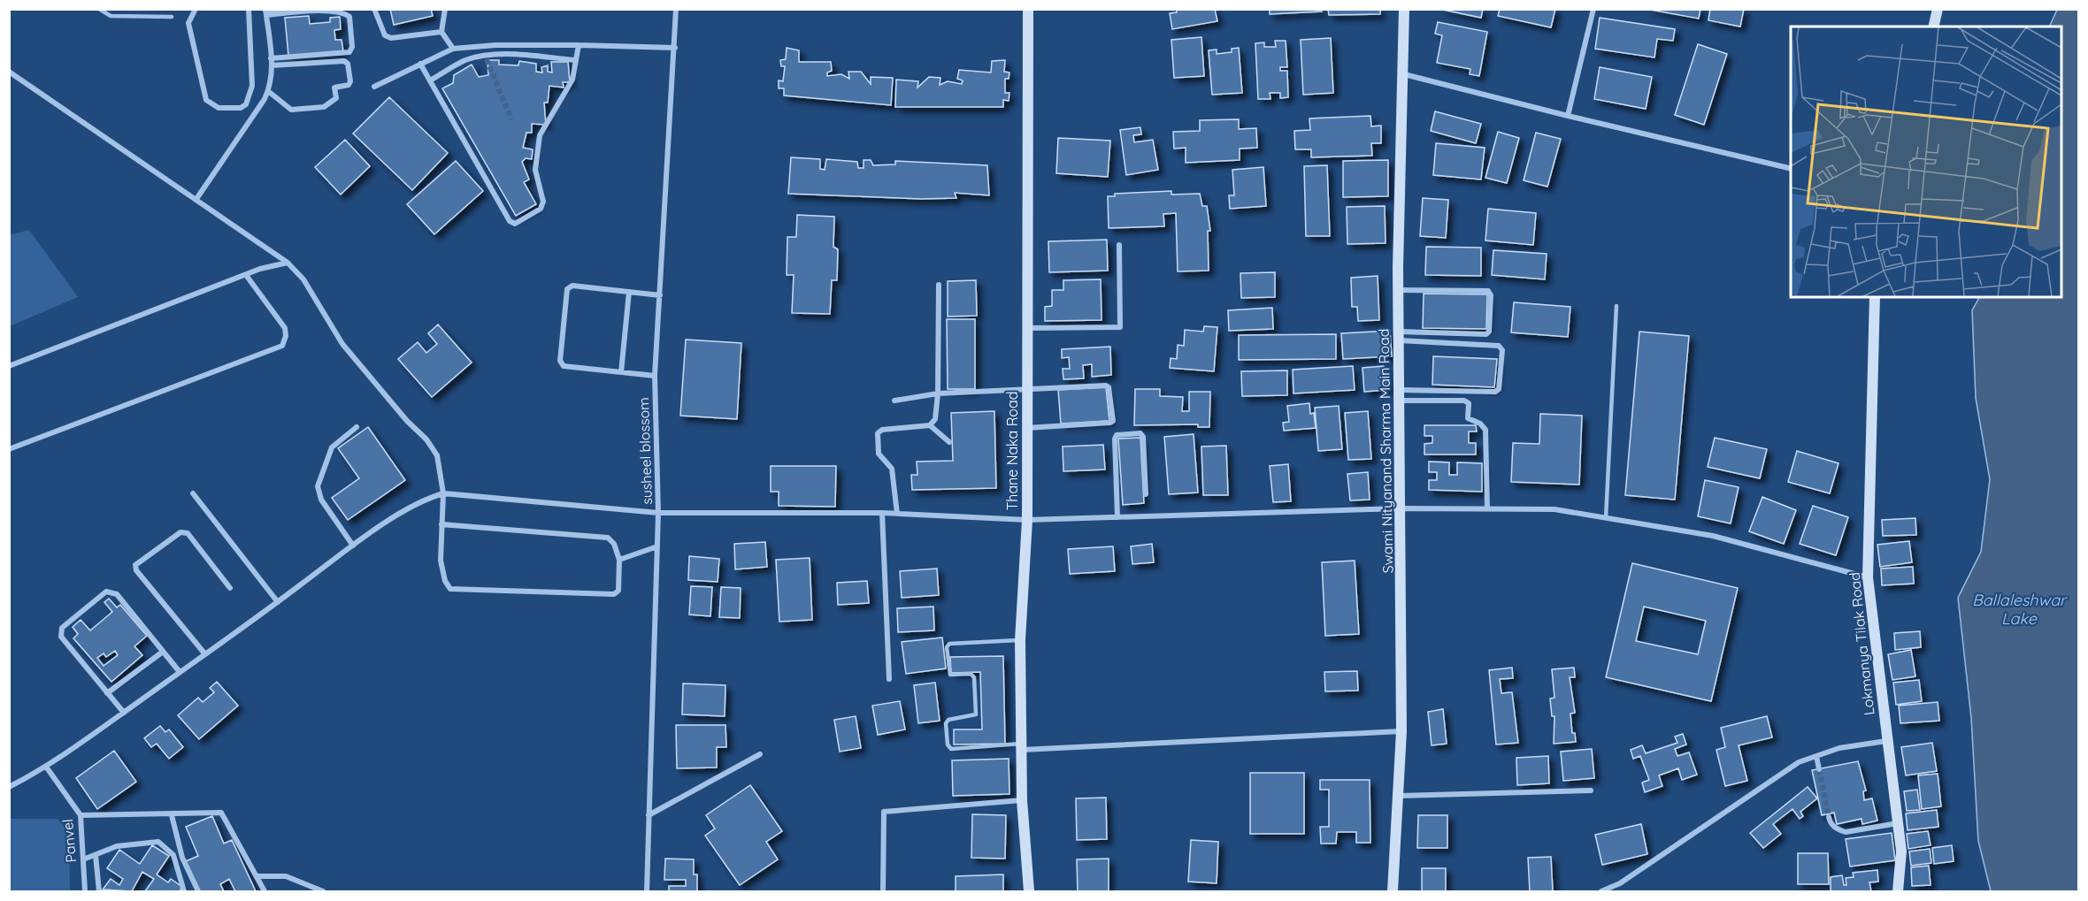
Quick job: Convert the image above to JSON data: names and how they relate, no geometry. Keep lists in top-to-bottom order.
{
  "streets": {
    "street": [
      "susheel blossom",
      "Thane Naka Road",
      "Swami Nityanand Sharma Main Road",
      "Lokmanya Tilak Road",
      "Panvel"
    ]
  },
  "water": ["Ballaleshwar Lake"]
}
